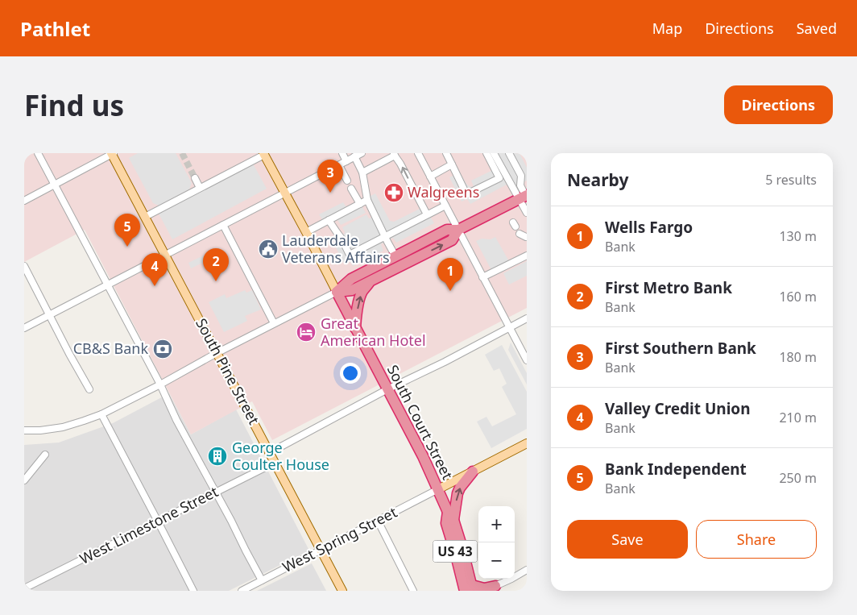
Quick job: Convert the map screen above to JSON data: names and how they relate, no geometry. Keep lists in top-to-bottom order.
{
  "streets": {
    "highway": ["South Court Street", "US 43"],
    "main road": ["South Pine Street"],
    "street": ["West Limestone Street", "West Spring Street"]
  },
  "crossings": [
    ["South Pine Street", "West Limestone Street"],
    ["South Pine Street", "West Spring Street"],
    ["South Court Street", "West Spring Street"],
    ["South Court Street", "US 43"]
  ],
  "places": {
    "pharmacy": ["Walgreens"],
    "public building": ["Lauderdale Veterans Affairs"],
    "hotel": ["Great American Hotel"],
    "bank": ["CB&S Bank"],
    "building": ["George Coulter House"]
  },
  "page": {
    "header": "Pathlet",
    "nav": ["Map", "Directions", "Saved"],
    "buttons": [
      "Directions",
      ["Save", "Share"]
    ],
    "title": "Find us",
    "heading": ["Nearby", "5 results"],
    "pins": [
      "3",
      "5",
      "2",
      "4",
      "1"
    ],
    "list": [
      {
        "mark": "1",
        "name": "Wells Fargo",
        "note": "Bank",
        "value": "130 m"
      },
      {
        "mark": "2",
        "name": "First Metro Bank",
        "note": "Bank",
        "value": "160 m"
      },
      {
        "mark": "3",
        "name": "First Southern Bank",
        "note": "Bank",
        "value": "180 m"
      },
      {
        "mark": "4",
        "name": "Valley Credit Union",
        "note": "Bank",
        "value": "210 m"
      },
      {
        "mark": "5",
        "name": "Bank Independent",
        "note": "Bank",
        "value": "250 m"
      }
    ],
    "map_buttons": ["+", "−"]
  }
}
